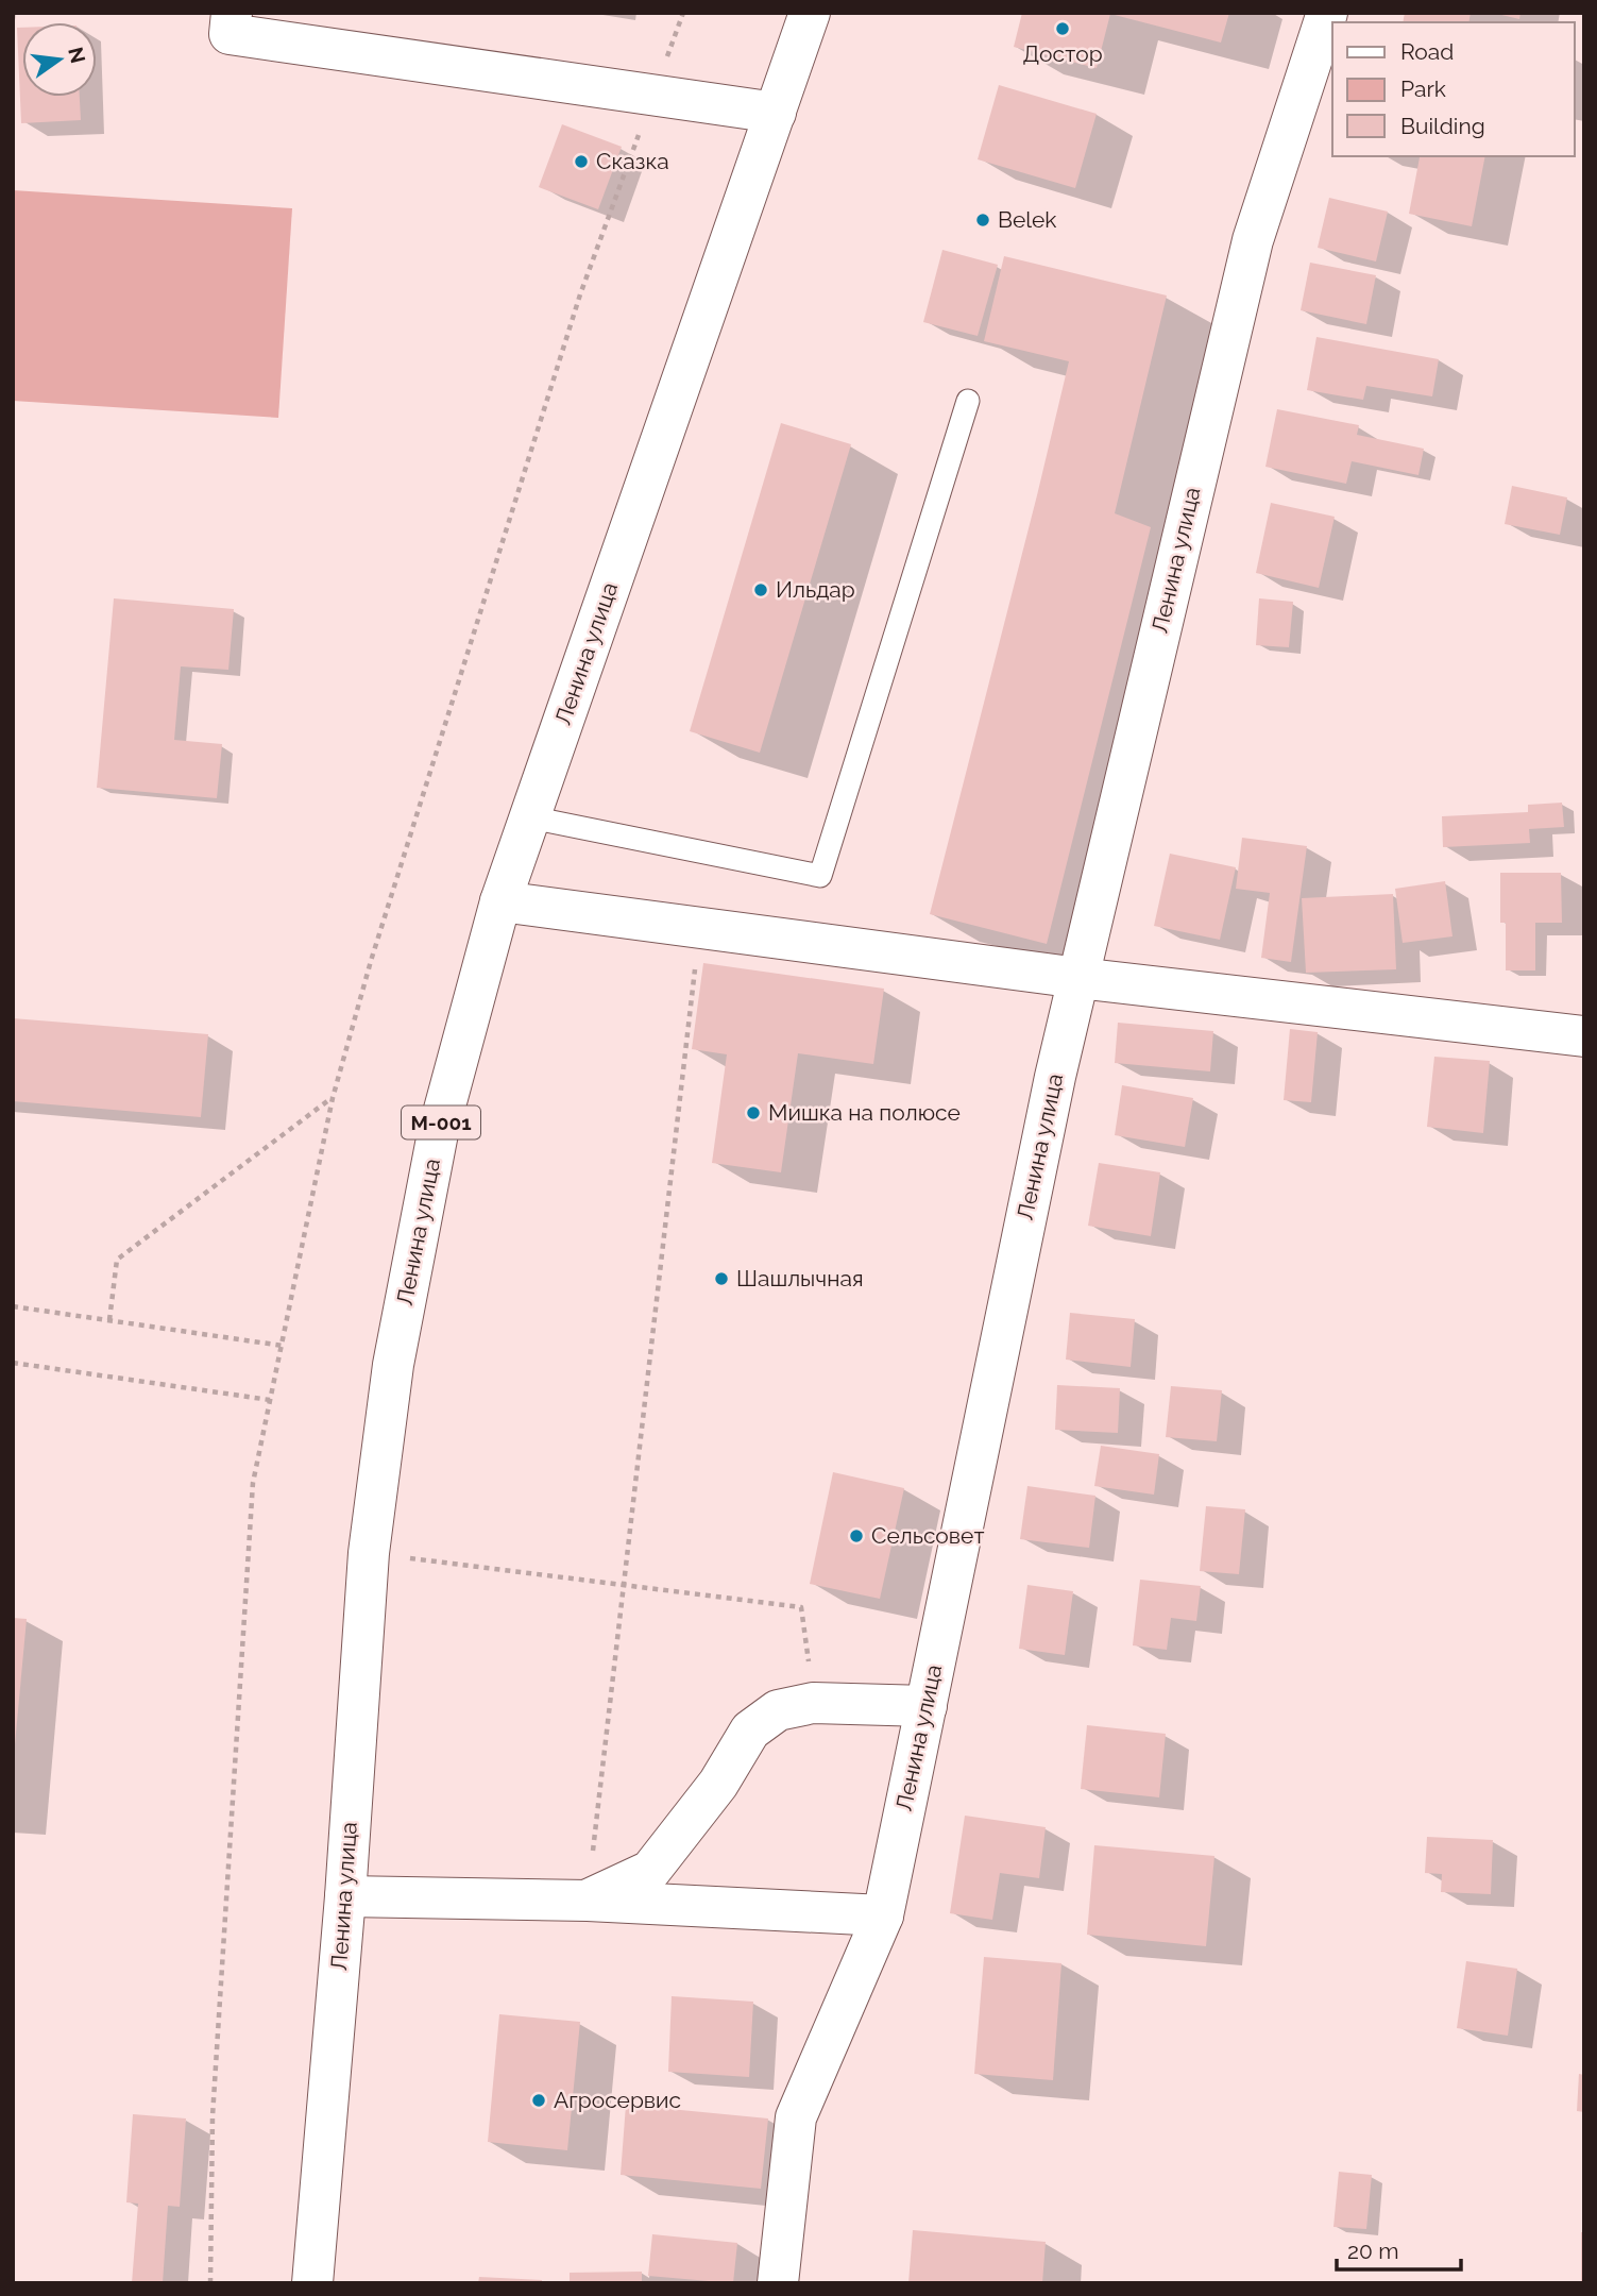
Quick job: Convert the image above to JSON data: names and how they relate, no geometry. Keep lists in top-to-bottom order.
{
  "streets": {
    "street": ["Ленина улица", "М-001"]
  },
  "places": [
    "Достор",
    "Сказка",
    "Belek",
    "Ильдар",
    "Мишка на полюсе",
    "Шашлычная",
    "Сельсовет",
    "Агросервис"
  ],
  "legend": ["Road", "Park", "Building"],
  "scale_bar": "20 m",
  "north": "right"
}
